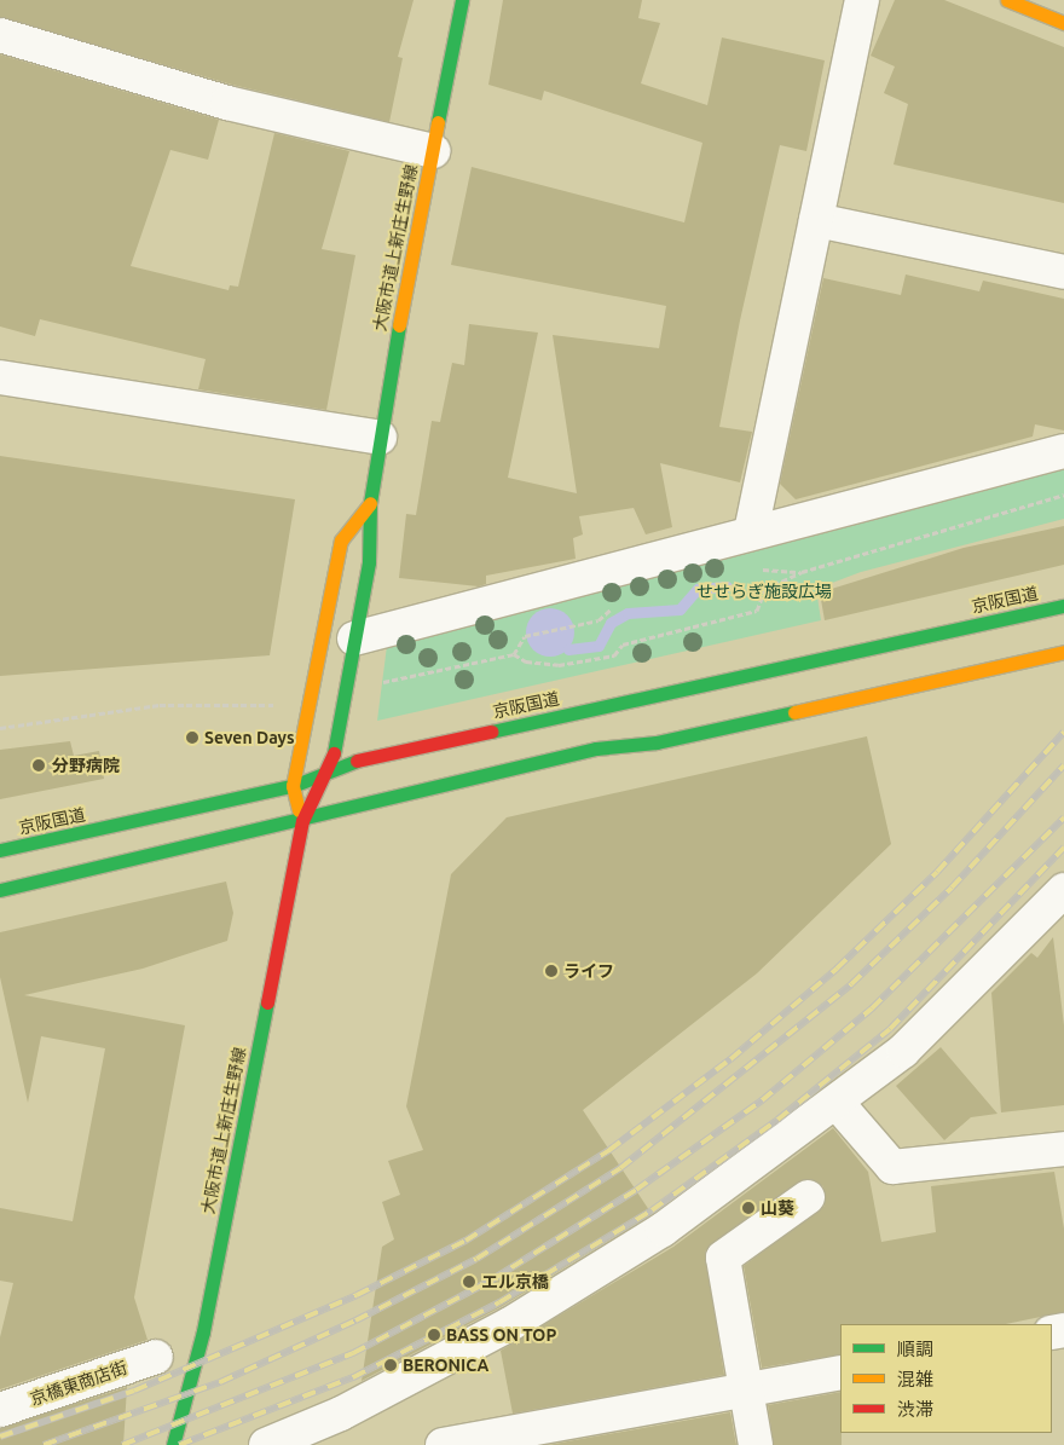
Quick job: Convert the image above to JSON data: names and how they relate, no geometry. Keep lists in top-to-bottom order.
{
  "streets": {
    "main road": ["大阪市道上新庄生野線", "京阪国道"],
    "street": ["京橋東商店街"]
  },
  "crossings": [
    ["大阪市道上新庄生野線", "京阪国道"]
  ],
  "parks": ["せせらぎ施設広場"],
  "places": [
    "Seven Days",
    "分野病院",
    "ライフ",
    "山葵",
    "エル京橋",
    "BASS ON TOP",
    "BERONICA"
  ],
  "legend": ["順調", "混雑", "渋滞"]
}
